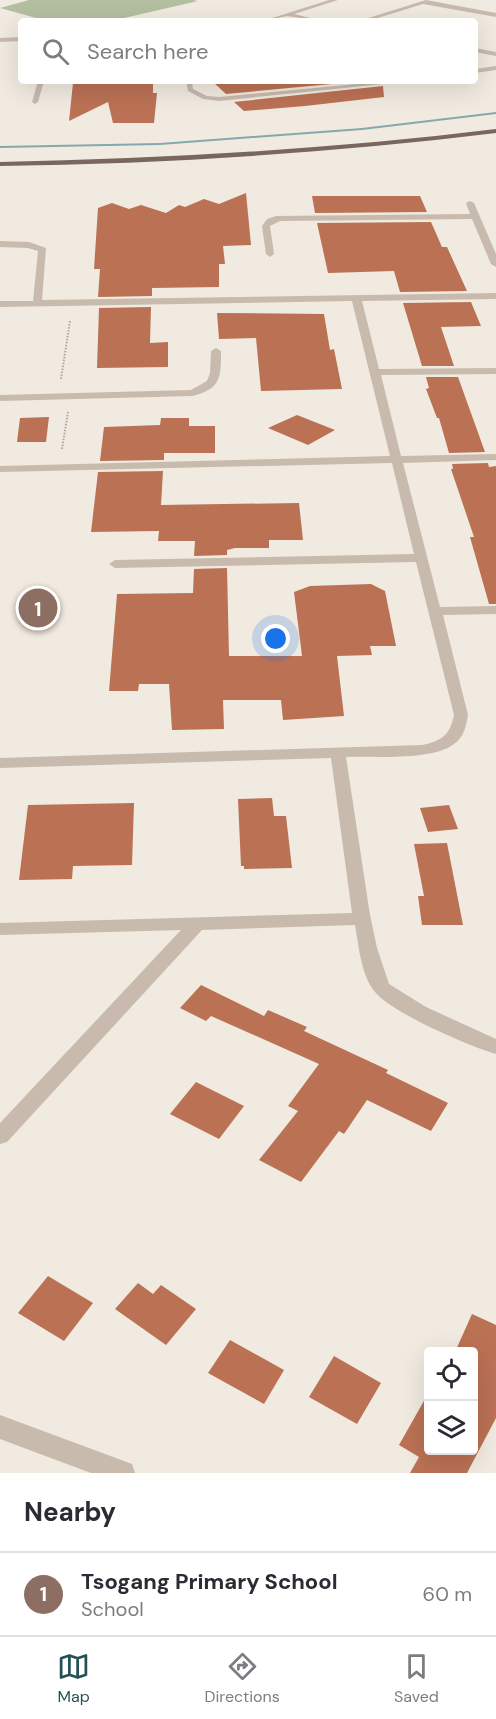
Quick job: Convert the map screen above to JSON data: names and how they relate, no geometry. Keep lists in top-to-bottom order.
{
  "page": {
    "search": "Search here",
    "pins": "1",
    "heading": "Nearby",
    "list": [
      {
        "mark": "1",
        "name": "Tsogang Primary School",
        "note": "School",
        "value": "60 m"
      }
    ],
    "nav": ["Map", "Directions", "Saved"]
  }
}
